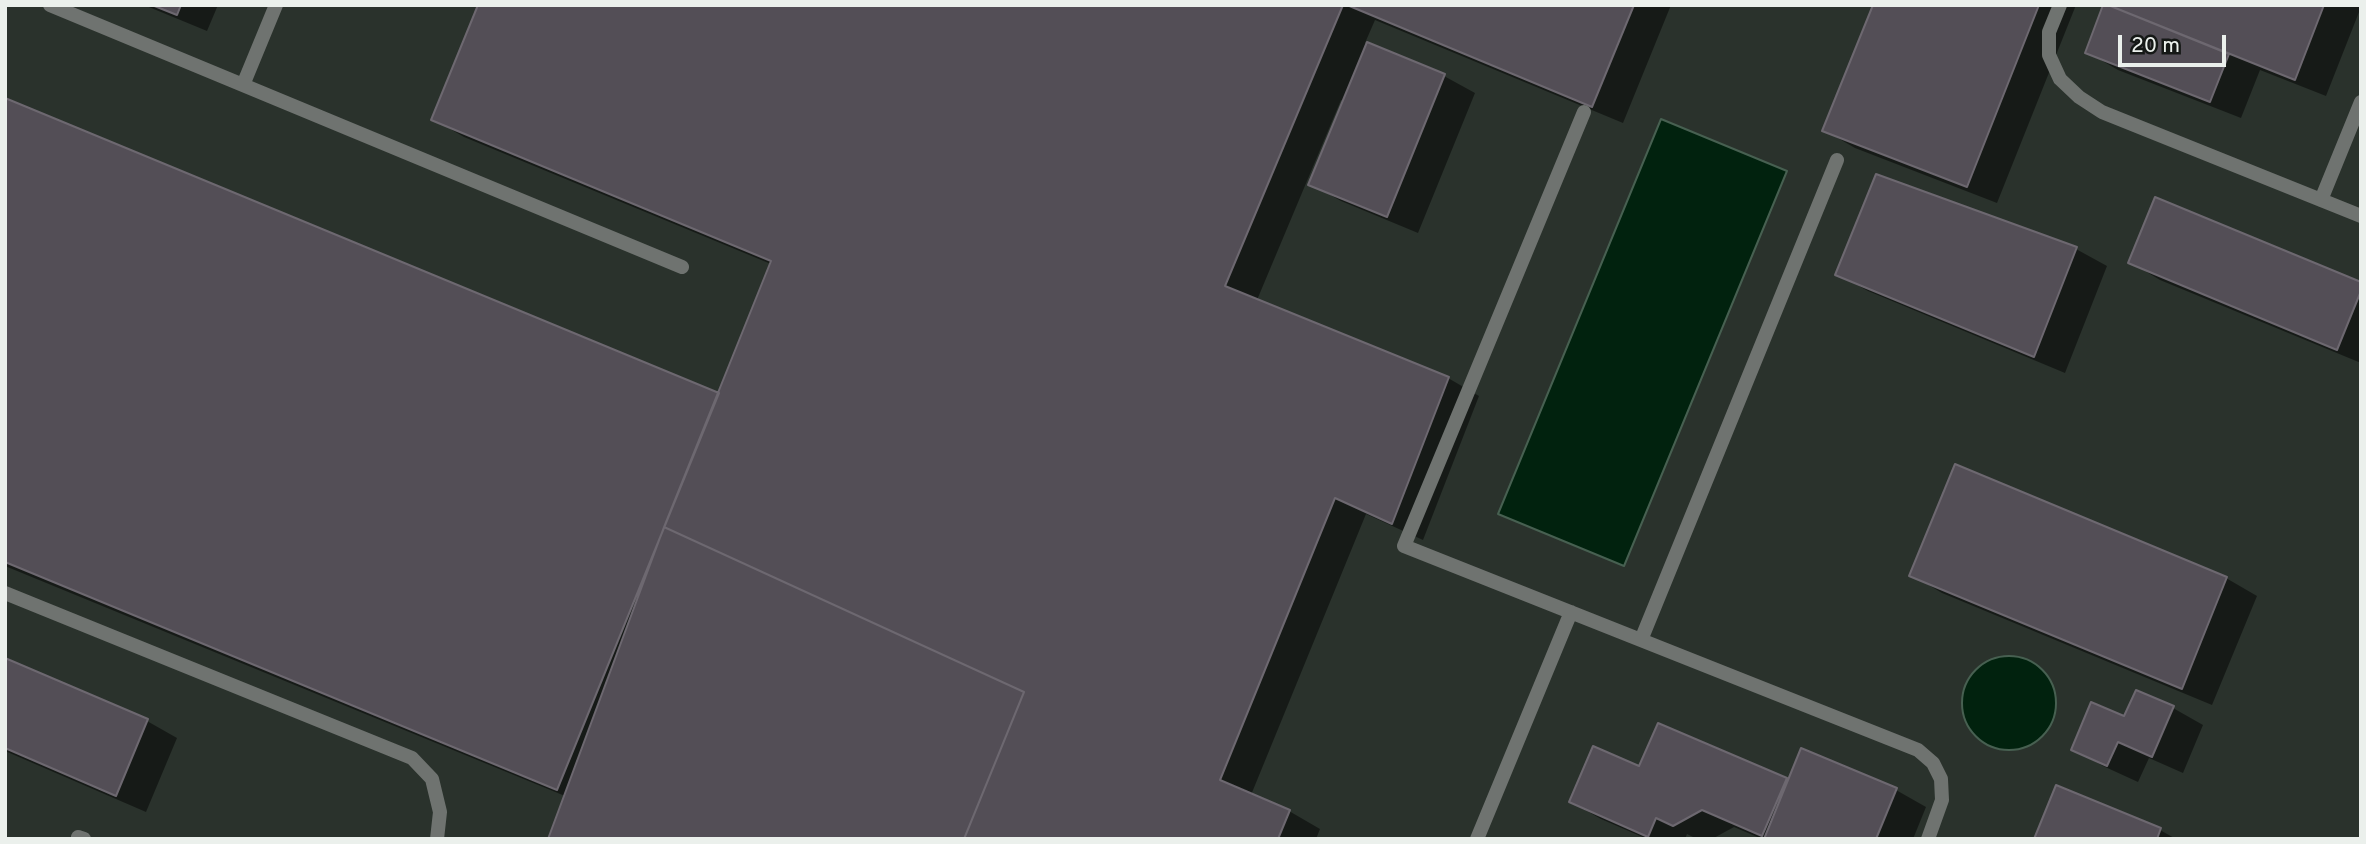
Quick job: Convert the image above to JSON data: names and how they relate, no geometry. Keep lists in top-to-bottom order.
{
  "scale_bar": "20 m"
}
